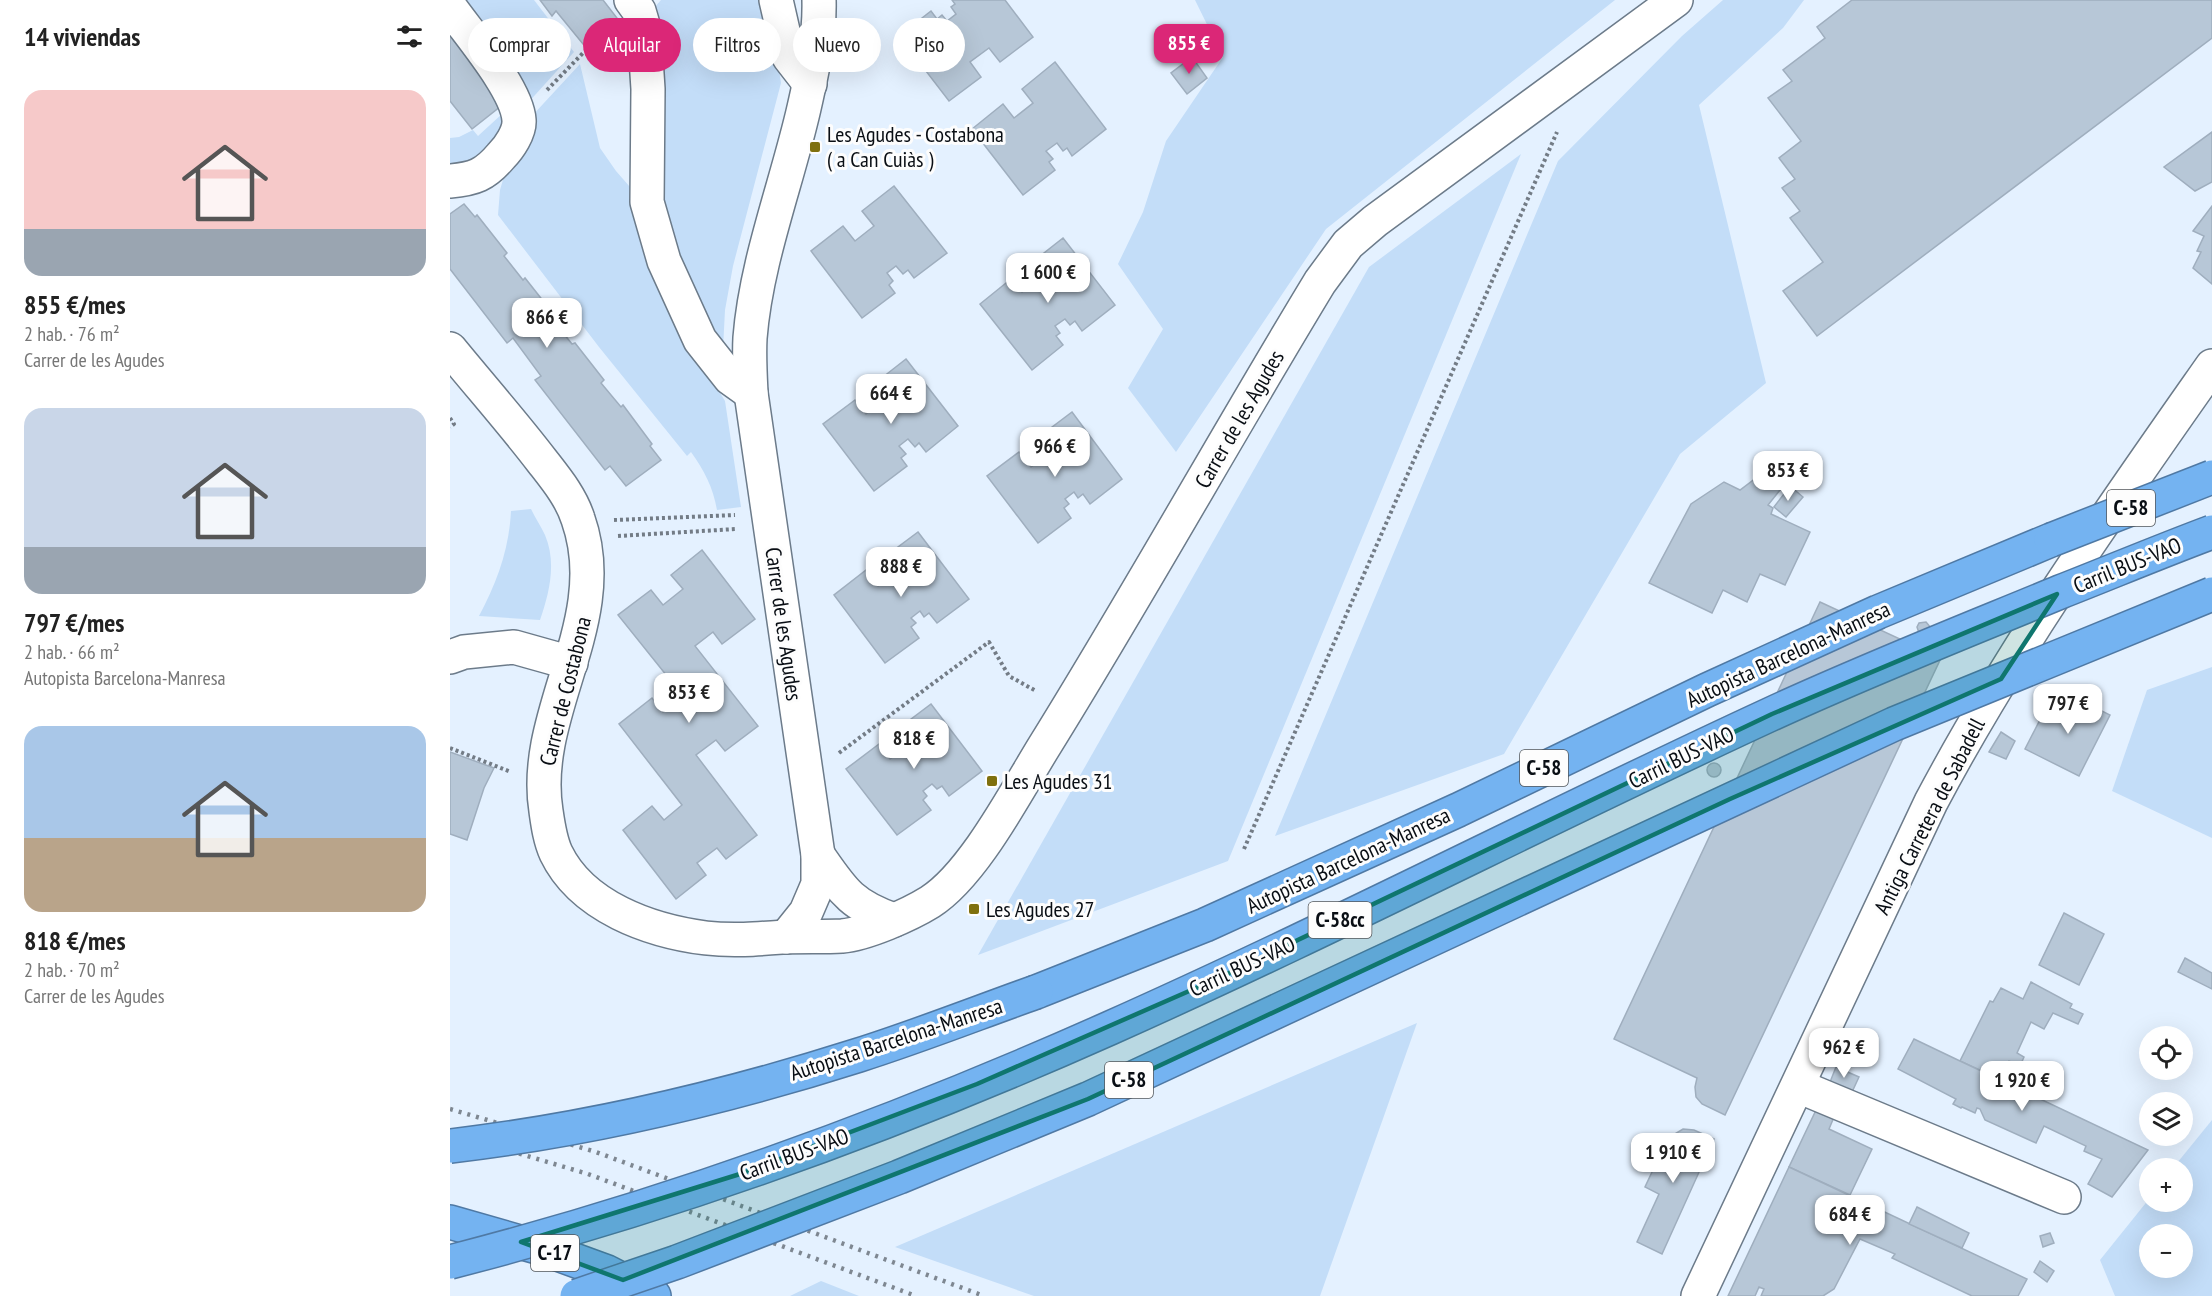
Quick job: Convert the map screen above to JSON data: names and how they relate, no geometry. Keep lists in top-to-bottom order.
{
  "streets": {
    "highway": [
      "C-58",
      "Carril BUS-VAO",
      "Autopista Barcelona-Manresa",
      "C-58cc",
      "C-17"
    ],
    "street": ["Carrer de les Agudes", "Carrer de Costabona", "Antiga Carretera de Sabadell"]
  },
  "crossings": [
    ["Carrer de les Agudes", "Carrer de Costabona"]
  ],
  "places": {
    "transit": ["Les Agudes - Costabona ( a Can Cuiàs )", "Les Agudes 31", "Les Agudes 27"]
  },
  "page": {
    "heading": "14 viviendas",
    "chip": [
      "Comprar",
      "Alquilar",
      "Filtros",
      "Nuevo",
      "Piso"
    ],
    "price": [
      "855 €",
      "1 600 €",
      "866 €",
      "664 €",
      "966 €",
      "853 €",
      "888 €",
      "853 €",
      "797 €",
      "818 €",
      "962 €",
      "1 920 €",
      "1 910 €",
      "684 €"
    ],
    "list": [
      {
        "name": "855 €/mes",
        "note": "2 hab. · 76 m² · Carrer de les Agudes"
      },
      {
        "name": "797 €/mes",
        "note": "2 hab. · 66 m² · Autopista Barcelona-Manresa"
      },
      {
        "name": "818 €/mes",
        "note": "2 hab. · 70 m² · Carrer de les Agudes"
      }
    ],
    "map_buttons": ["+", "−"]
  }
}
